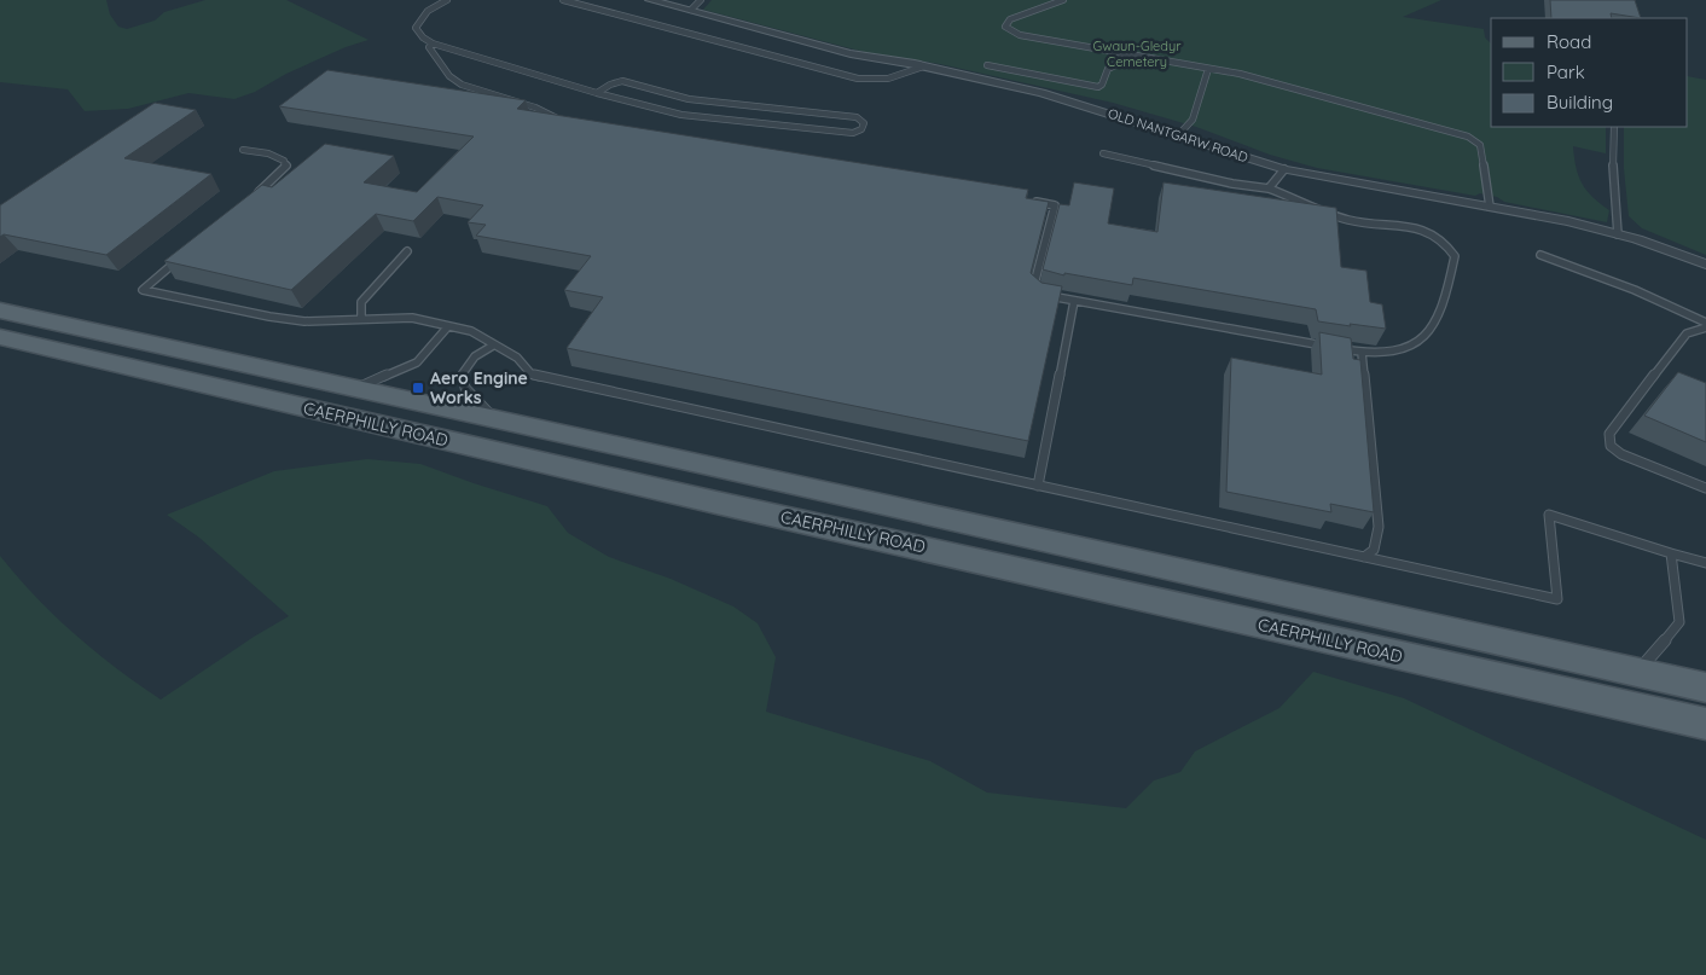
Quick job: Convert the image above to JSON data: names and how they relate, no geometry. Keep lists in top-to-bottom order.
{
  "streets": {
    "main road": ["CAERPHILLY ROAD"],
    "street": ["OLD NANTGARW ROAD"]
  },
  "parks": ["Gwaun-Gledyr Cemetery"],
  "places": {
    "transit": ["Aero Engine Works"]
  },
  "legend": ["Road", "Park", "Building"]
}
